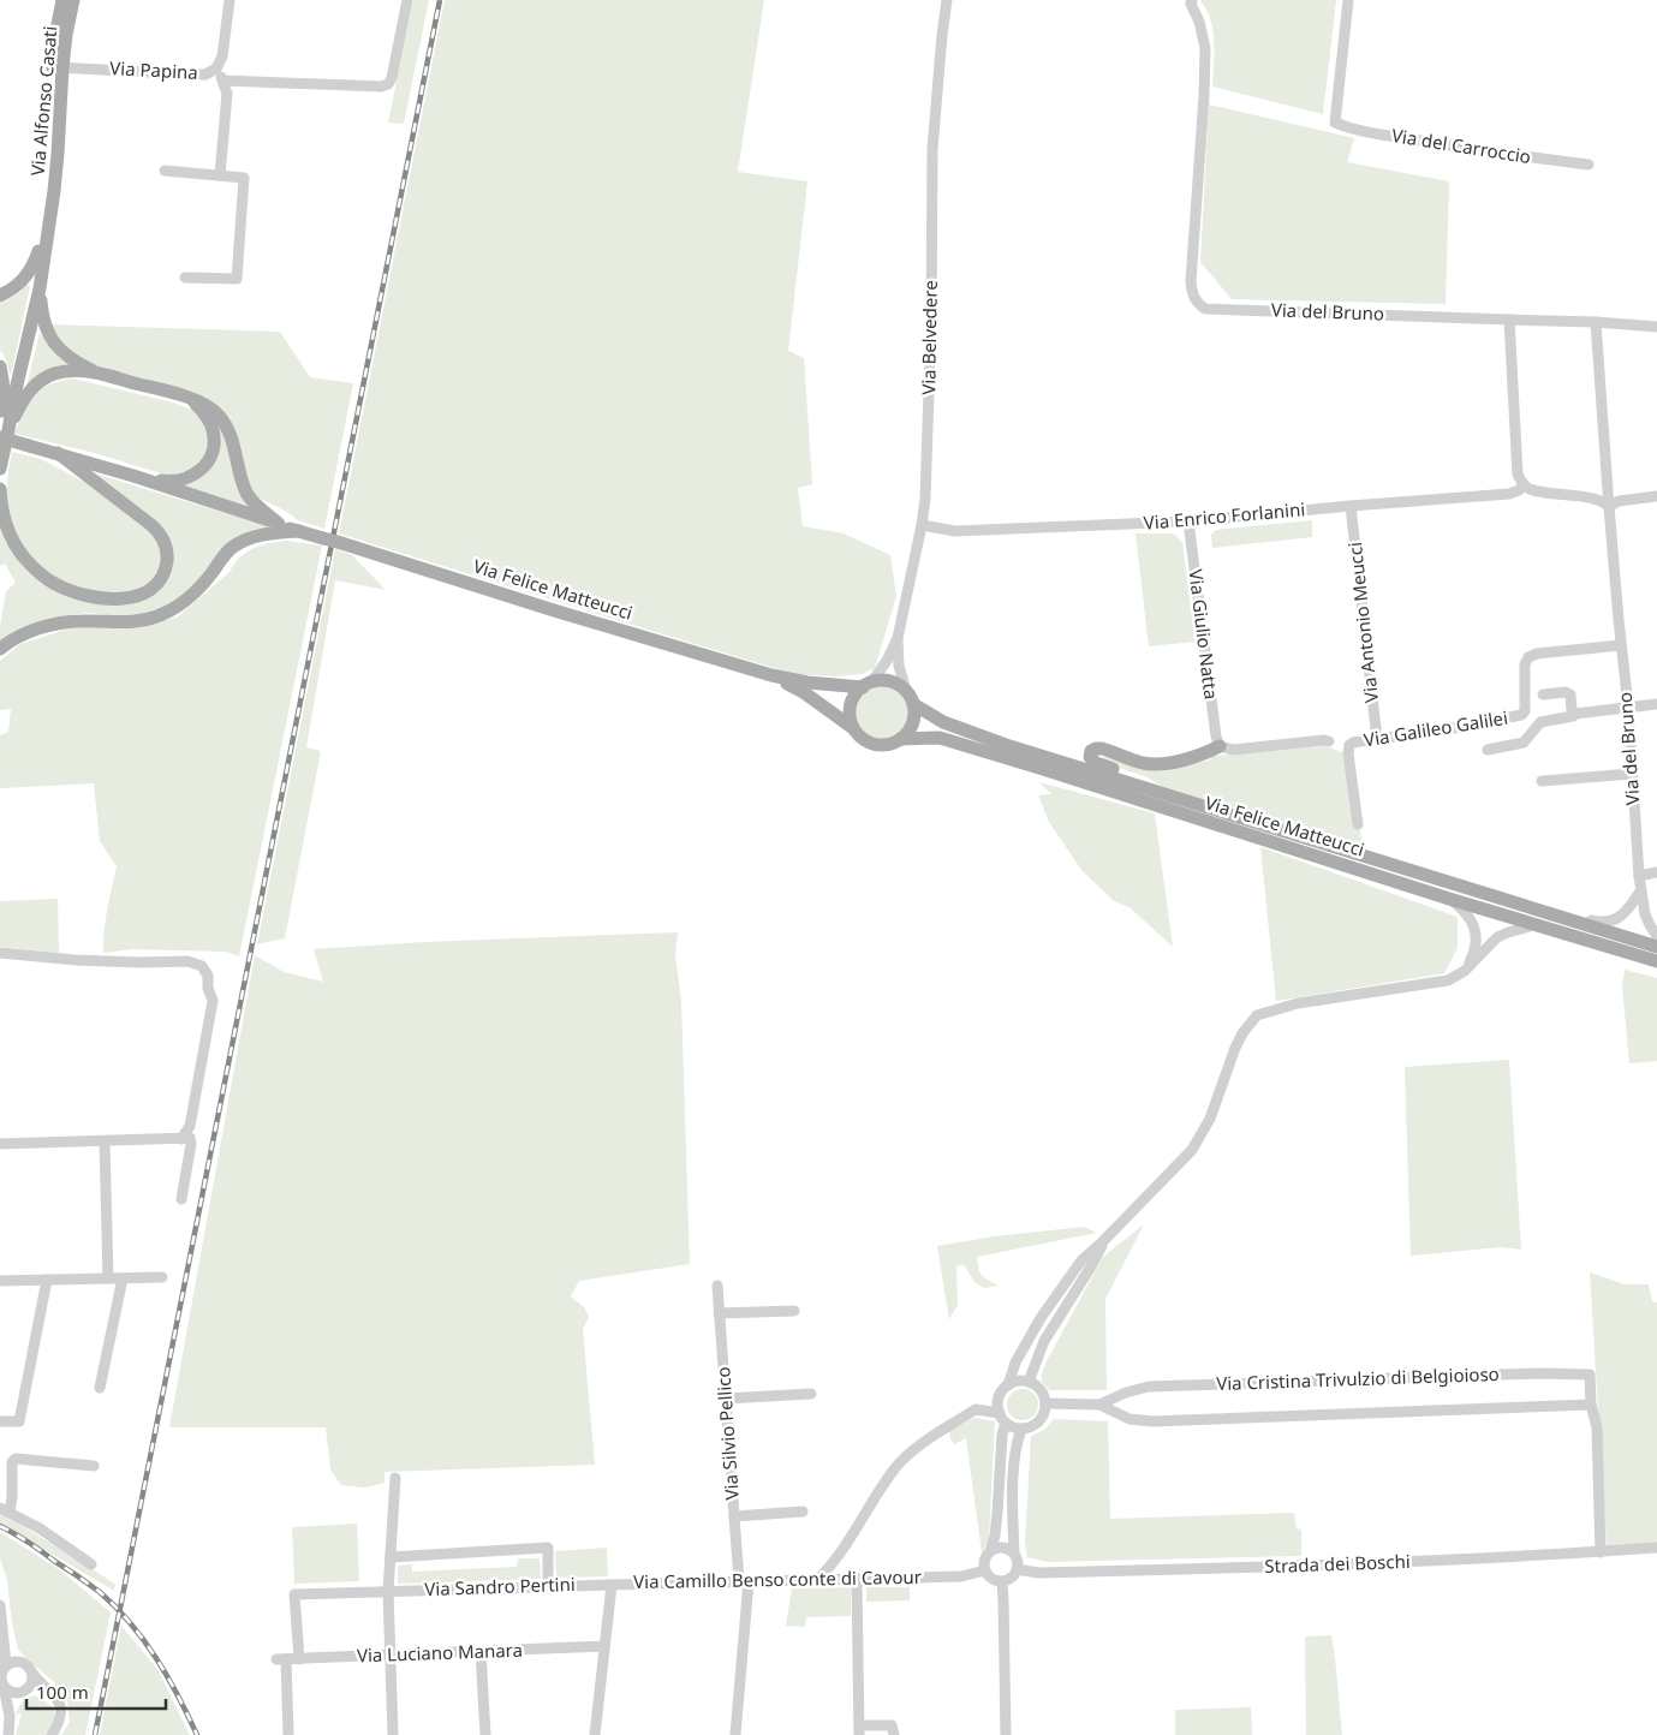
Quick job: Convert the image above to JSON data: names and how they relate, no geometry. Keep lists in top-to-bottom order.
{
  "streets": {
    "main road": ["Via Alfonso Casati", "Via Felice Matteucci"],
    "street": [
      "Via Papina",
      "Via del Carroccio",
      "Via del Bruno",
      "Via Belvedere",
      "Via Enrico Forlanini",
      "Via Antonio Meucci",
      "Via Giulio Natta",
      "Via Galileo Galilei",
      "Via Cristina Trivulzio di Belgioioso",
      "Via Silvio Pellico",
      "Strada dei Boschi",
      "Via Camillo Benso conte di Cavour",
      "Via Sandro Pertini",
      "Via Luciano Manara"
    ]
  },
  "crossings": [
    ["Via Papina", "Via Alfonso Casati"],
    ["Via del Bruno", "Via Galileo Galilei"],
    ["Via Belvedere", "Via Enrico Forlanini"],
    ["Via Belvedere", "Via Felice Matteucci"],
    ["Via Enrico Forlanini", "Via Antonio Meucci"],
    ["Via Enrico Forlanini", "Via Giulio Natta"],
    ["Via Antonio Meucci", "Via Galileo Galilei"],
    ["Via Cristina Trivulzio di Belgioioso", "Strada dei Boschi"],
    ["Via Silvio Pellico", "Via Camillo Benso conte di Cavour"],
    ["Strada dei Boschi", "Via Camillo Benso conte di Cavour"],
    ["Via Camillo Benso conte di Cavour", "Via Sandro Pertini"],
    ["Via Camillo Benso conte di Cavour", "Via Luciano Manara"],
    ["Via Sandro Pertini", "Via Luciano Manara"]
  ],
  "scale_bar": "100 m"
}
